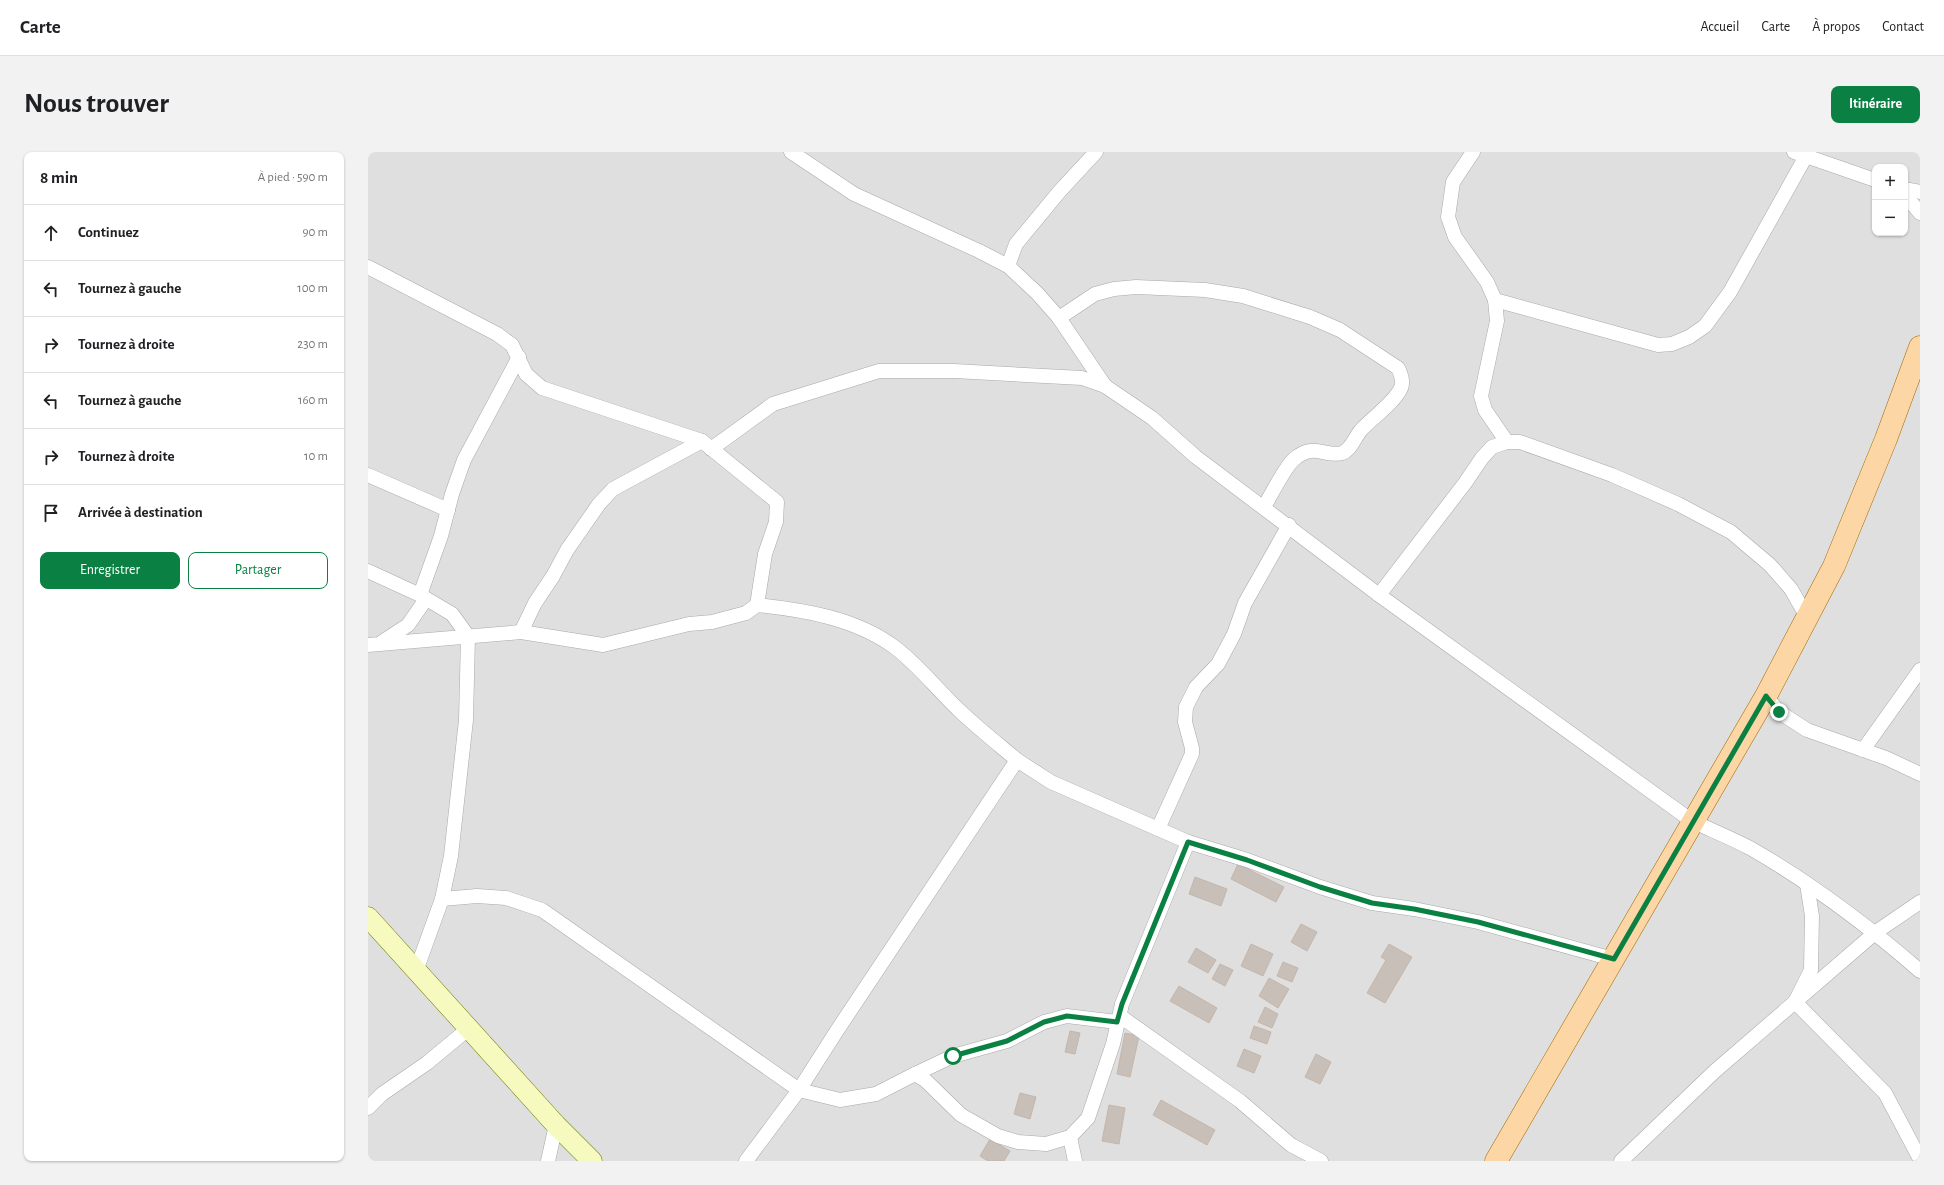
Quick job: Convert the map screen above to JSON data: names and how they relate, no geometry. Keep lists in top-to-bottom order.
{
  "page": {
    "header": "Carte",
    "nav": [
      "Accueil",
      "Carte",
      "À propos",
      "Contact"
    ],
    "buttons": [
      "Itinéraire",
      ["Enregistrer", "Partager"]
    ],
    "title": "Nous trouver",
    "heading": ["8 min", "À pied · 590 m"],
    "map_buttons": ["+", "−"],
    "list": [
      ["Continuez", "90 m"],
      ["Tournez à gauche", "100 m"],
      ["Tournez à droite", "230 m"],
      ["Tournez à gauche", "160 m"],
      ["Tournez à droite", "10 m"],
      "Arrivée à destination"
    ]
  }
}
